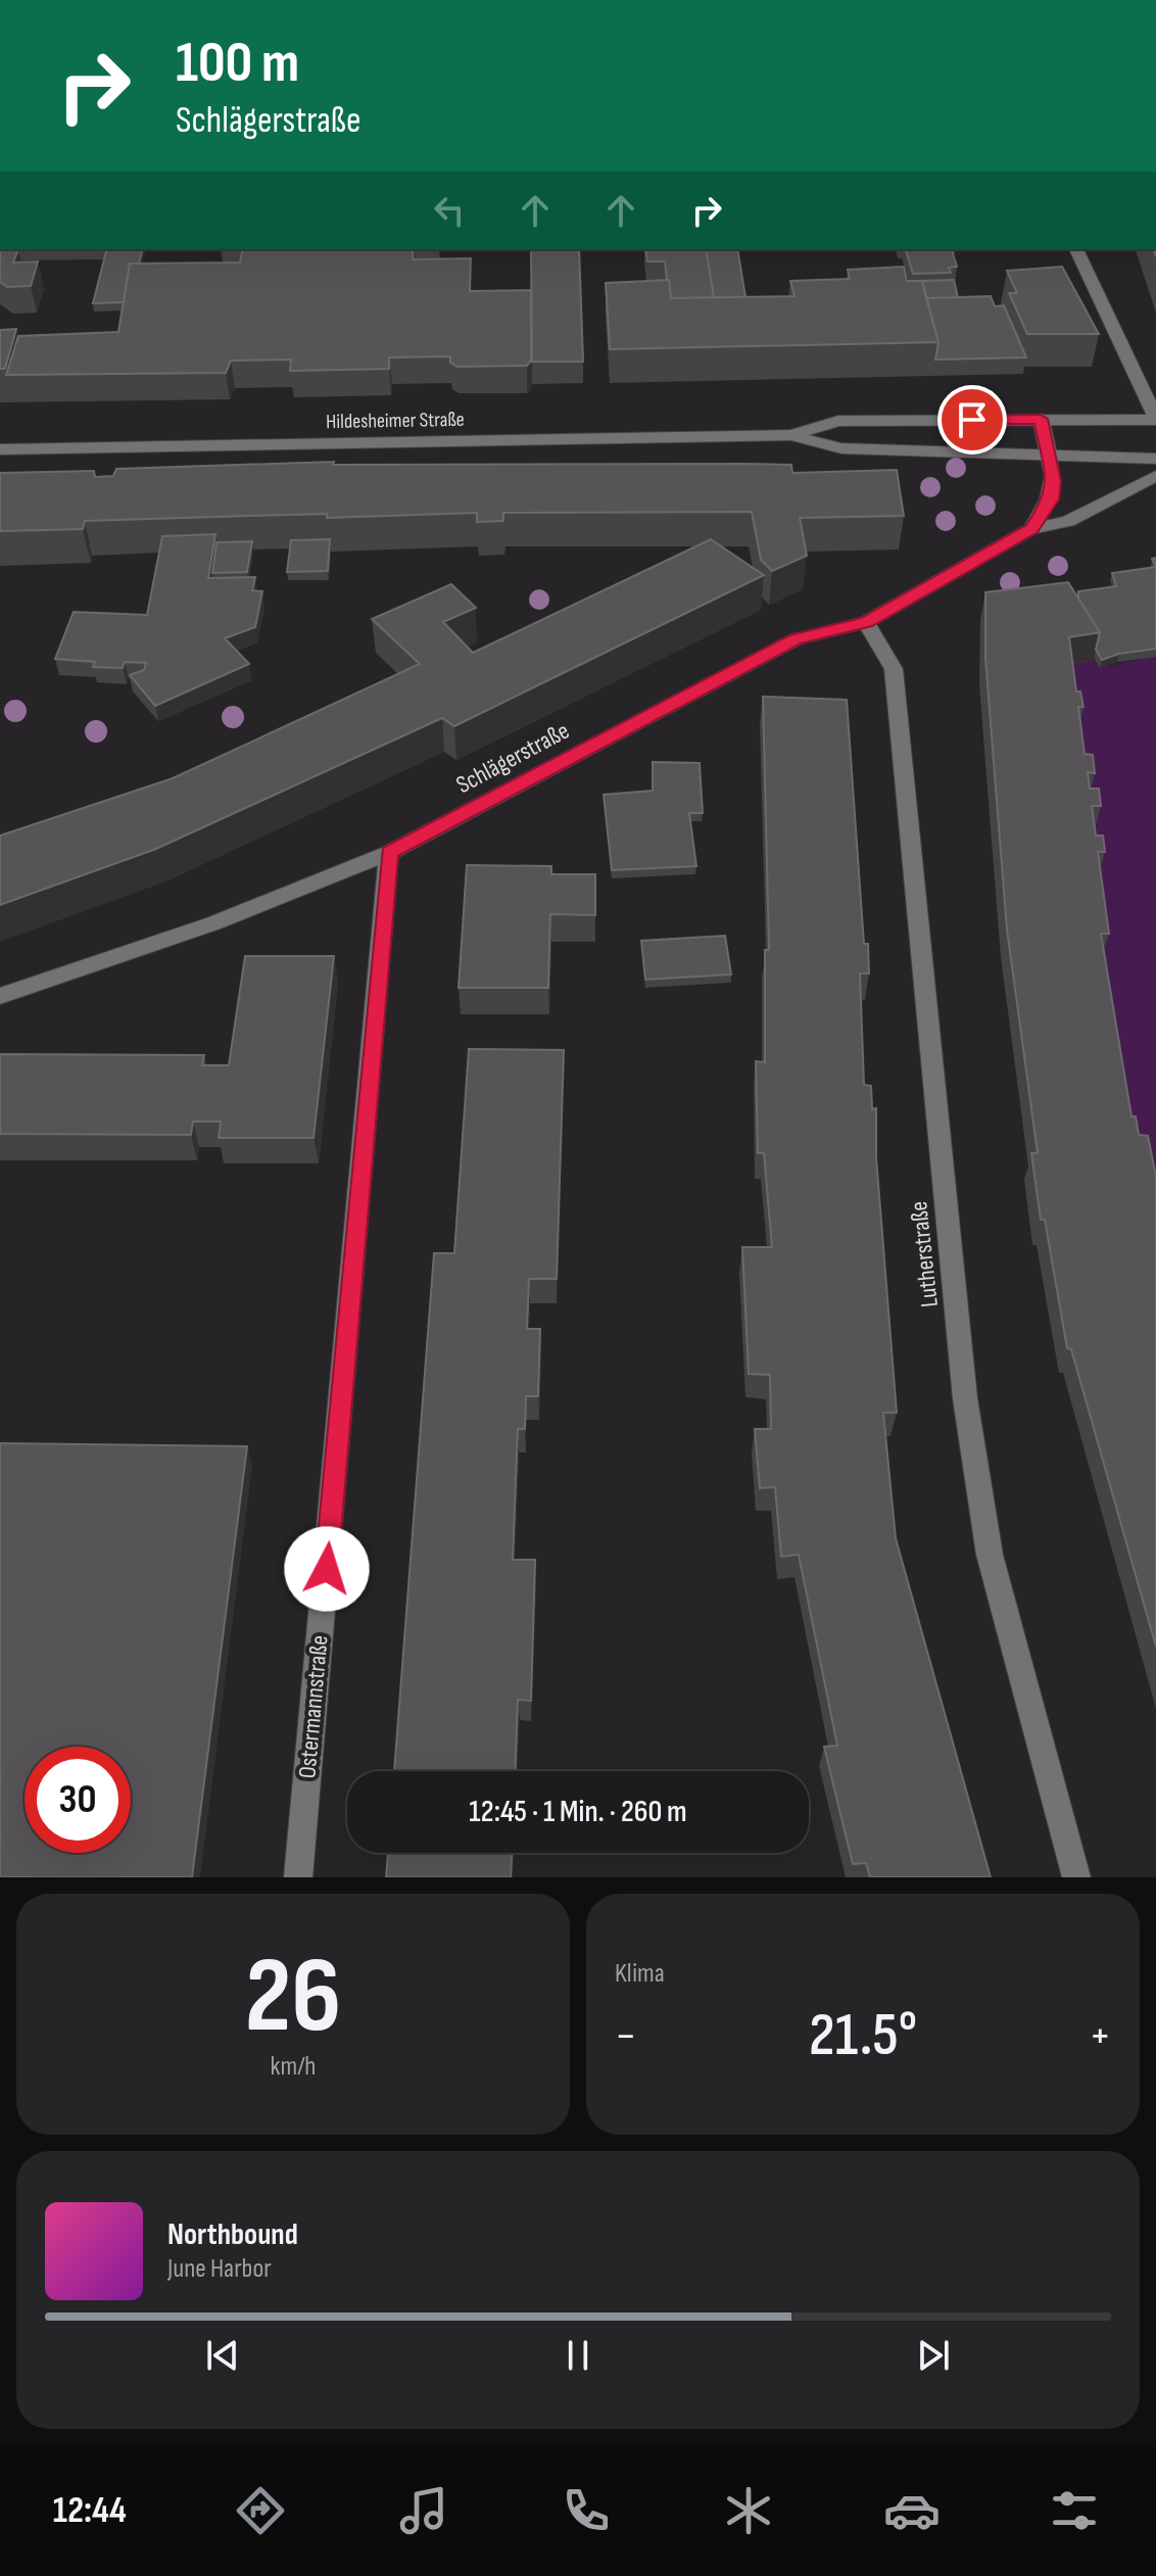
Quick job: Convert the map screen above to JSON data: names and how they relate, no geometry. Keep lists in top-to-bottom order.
{
  "streets": {
    "street": [
      "Hildesheimer Straße",
      "Schlägerstraße",
      "Lutherstraße",
      "Ostermannstraße"
    ]
  },
  "crossings": [
    ["Hildesheimer Straße", "Schlägerstraße"],
    ["Schlägerstraße", "Lutherstraße"],
    ["Schlägerstraße", "Ostermannstraße"]
  ],
  "page": {
    "turn": ["100 m", "Schlägerstraße"],
    "limit": "30",
    "trip": "12:45 · 1 Min. · 260 m",
    "tile": [
      ["26", "km/h"],
      "Klima"
    ],
    "heat": ["−", "21.5°", "+"],
    "song": ["Northbound", "June Harbor"],
    "tabs": "12:44"
  }
}
